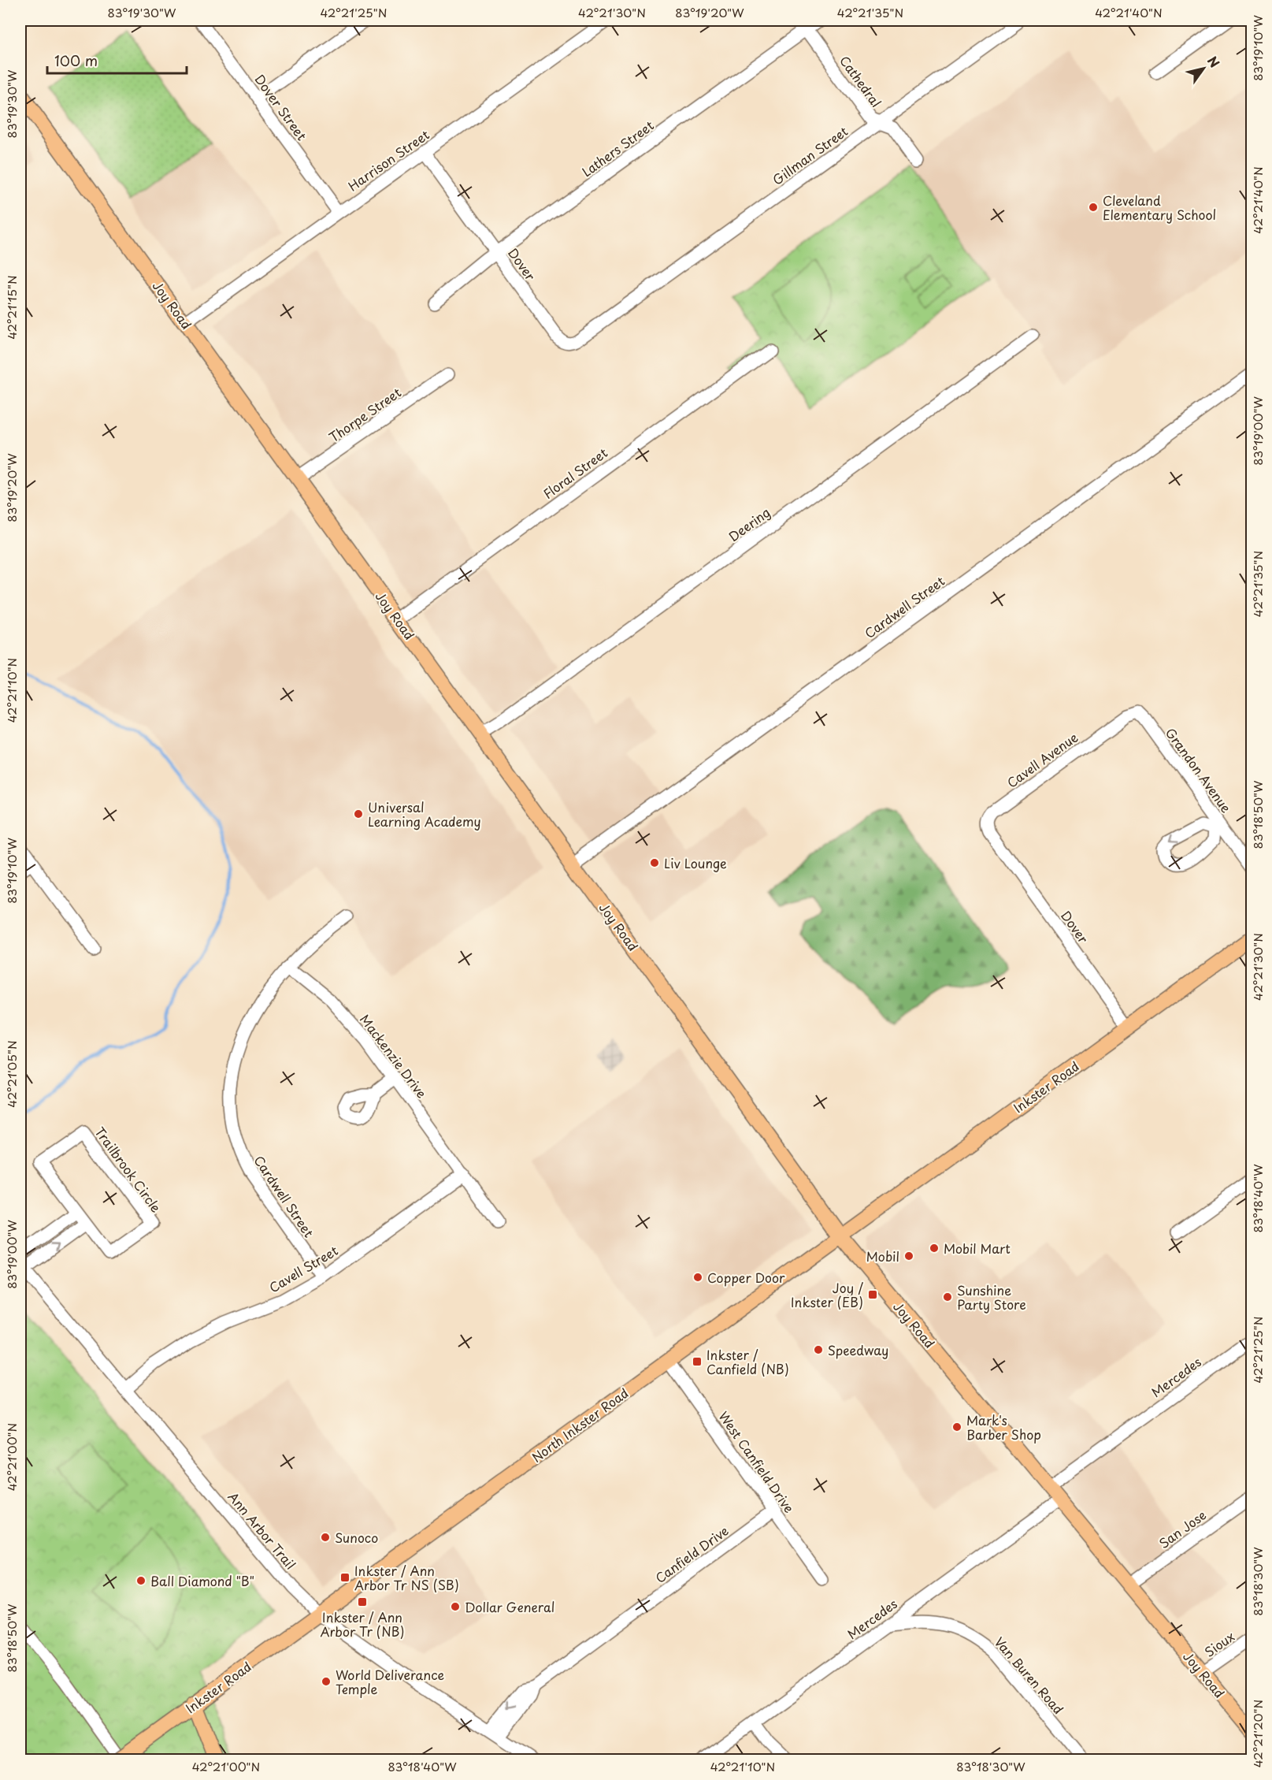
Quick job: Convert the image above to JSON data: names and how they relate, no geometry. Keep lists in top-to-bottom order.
{
  "streets": {
    "main road": ["Joy Road", "Inkster Road", "North Inkster Road"],
    "street": [
      "Cathedral",
      "Dover Street",
      "Lathers Street",
      "Gillman Street",
      "Harrison Street",
      "Dover",
      "Thorpe Street",
      "Floral Street",
      "Deering",
      "Cardwell Street",
      "Cavell Avenue",
      "Grandon Avenue",
      "Mackenzie Drive",
      "Trailbrook Circle",
      "Cavell Street",
      "Mercedes",
      "West Canfield Drive",
      "San Jose",
      "Ann Arbor Trail",
      "Canfield Drive",
      "Sioux",
      "Van Buren Road"
    ]
  },
  "crossings": [
    ["Cathedral", "Lathers Street"],
    ["Cathedral", "Gillman Street"],
    ["Dover Street", "Harrison Street"],
    ["Lathers Street", "Dover"],
    ["Gillman Street", "Dover"],
    ["Harrison Street", "Dover"],
    ["Harrison Street", "Joy Road"],
    ["Dover", "Cavell Avenue"],
    ["Dover", "Inkster Road"],
    ["Joy Road", "Thorpe Street"],
    ["Joy Road", "Floral Street"],
    ["Joy Road", "Deering"],
    ["Joy Road", "Cardwell Street"],
    ["Joy Road", "Inkster Road"],
    ["Joy Road", "Mercedes"],
    ["Joy Road", "North Inkster Road"],
    ["Joy Road", "San Jose"],
    ["Joy Road", "Sioux"],
    ["Cardwell Street", "Mackenzie Drive"],
    ["Cardwell Street", "Cavell Street"],
    ["Cavell Avenue", "Grandon Avenue"],
    ["Mackenzie Drive", "Cavell Street"],
    ["Inkster Road", "North Inkster Road"],
    ["Inkster Road", "Ann Arbor Trail"],
    ["Cavell Street", "Ann Arbor Trail"],
    ["Mercedes", "Van Buren Road"],
    ["North Inkster Road", "West Canfield Drive"],
    ["North Inkster Road", "Ann Arbor Trail"],
    ["West Canfield Drive", "Canfield Drive"],
    ["Ann Arbor Trail", "Canfield Drive"]
  ],
  "places": {
    "other": [
      "Cleveland Elementary School",
      "Universal Learning Academy",
      "Liv Lounge",
      "Mobil Mart",
      "Mobil",
      "Copper Door",
      "Sunshine Party Store",
      "Speedway",
      "Mark's Barber Shop",
      "Sunoco",
      "Ball Diamond \"B\"",
      "Dollar General",
      "World Deliverance Temple"
    ],
    "transit": [
      "Joy / Inkster (EB)",
      "Inkster / Canfield (NB)",
      "Inkster / Ann Arbor Tr NS (SB)",
      "Inkster / Ann Arbor Tr (NB)"
    ]
  },
  "scale_bar": "100 m",
  "north": "top right",
  "coordinates": [
    "83°19'30\"W",
    "42°21'25\"N",
    "42°21'30\"N",
    "83°19'20\"W",
    "42°21'35\"N",
    "42°21'40\"N",
    "83°19'10\"W",
    "42°21'15\"N",
    "83°19'00\"W",
    "42°21'10\"N",
    "83°18'50\"W",
    "42°21'05\"N",
    "83°18'40\"W",
    "42°21'00\"N",
    "83°18'30\"W",
    "42°21'20\"N"
  ]
}
